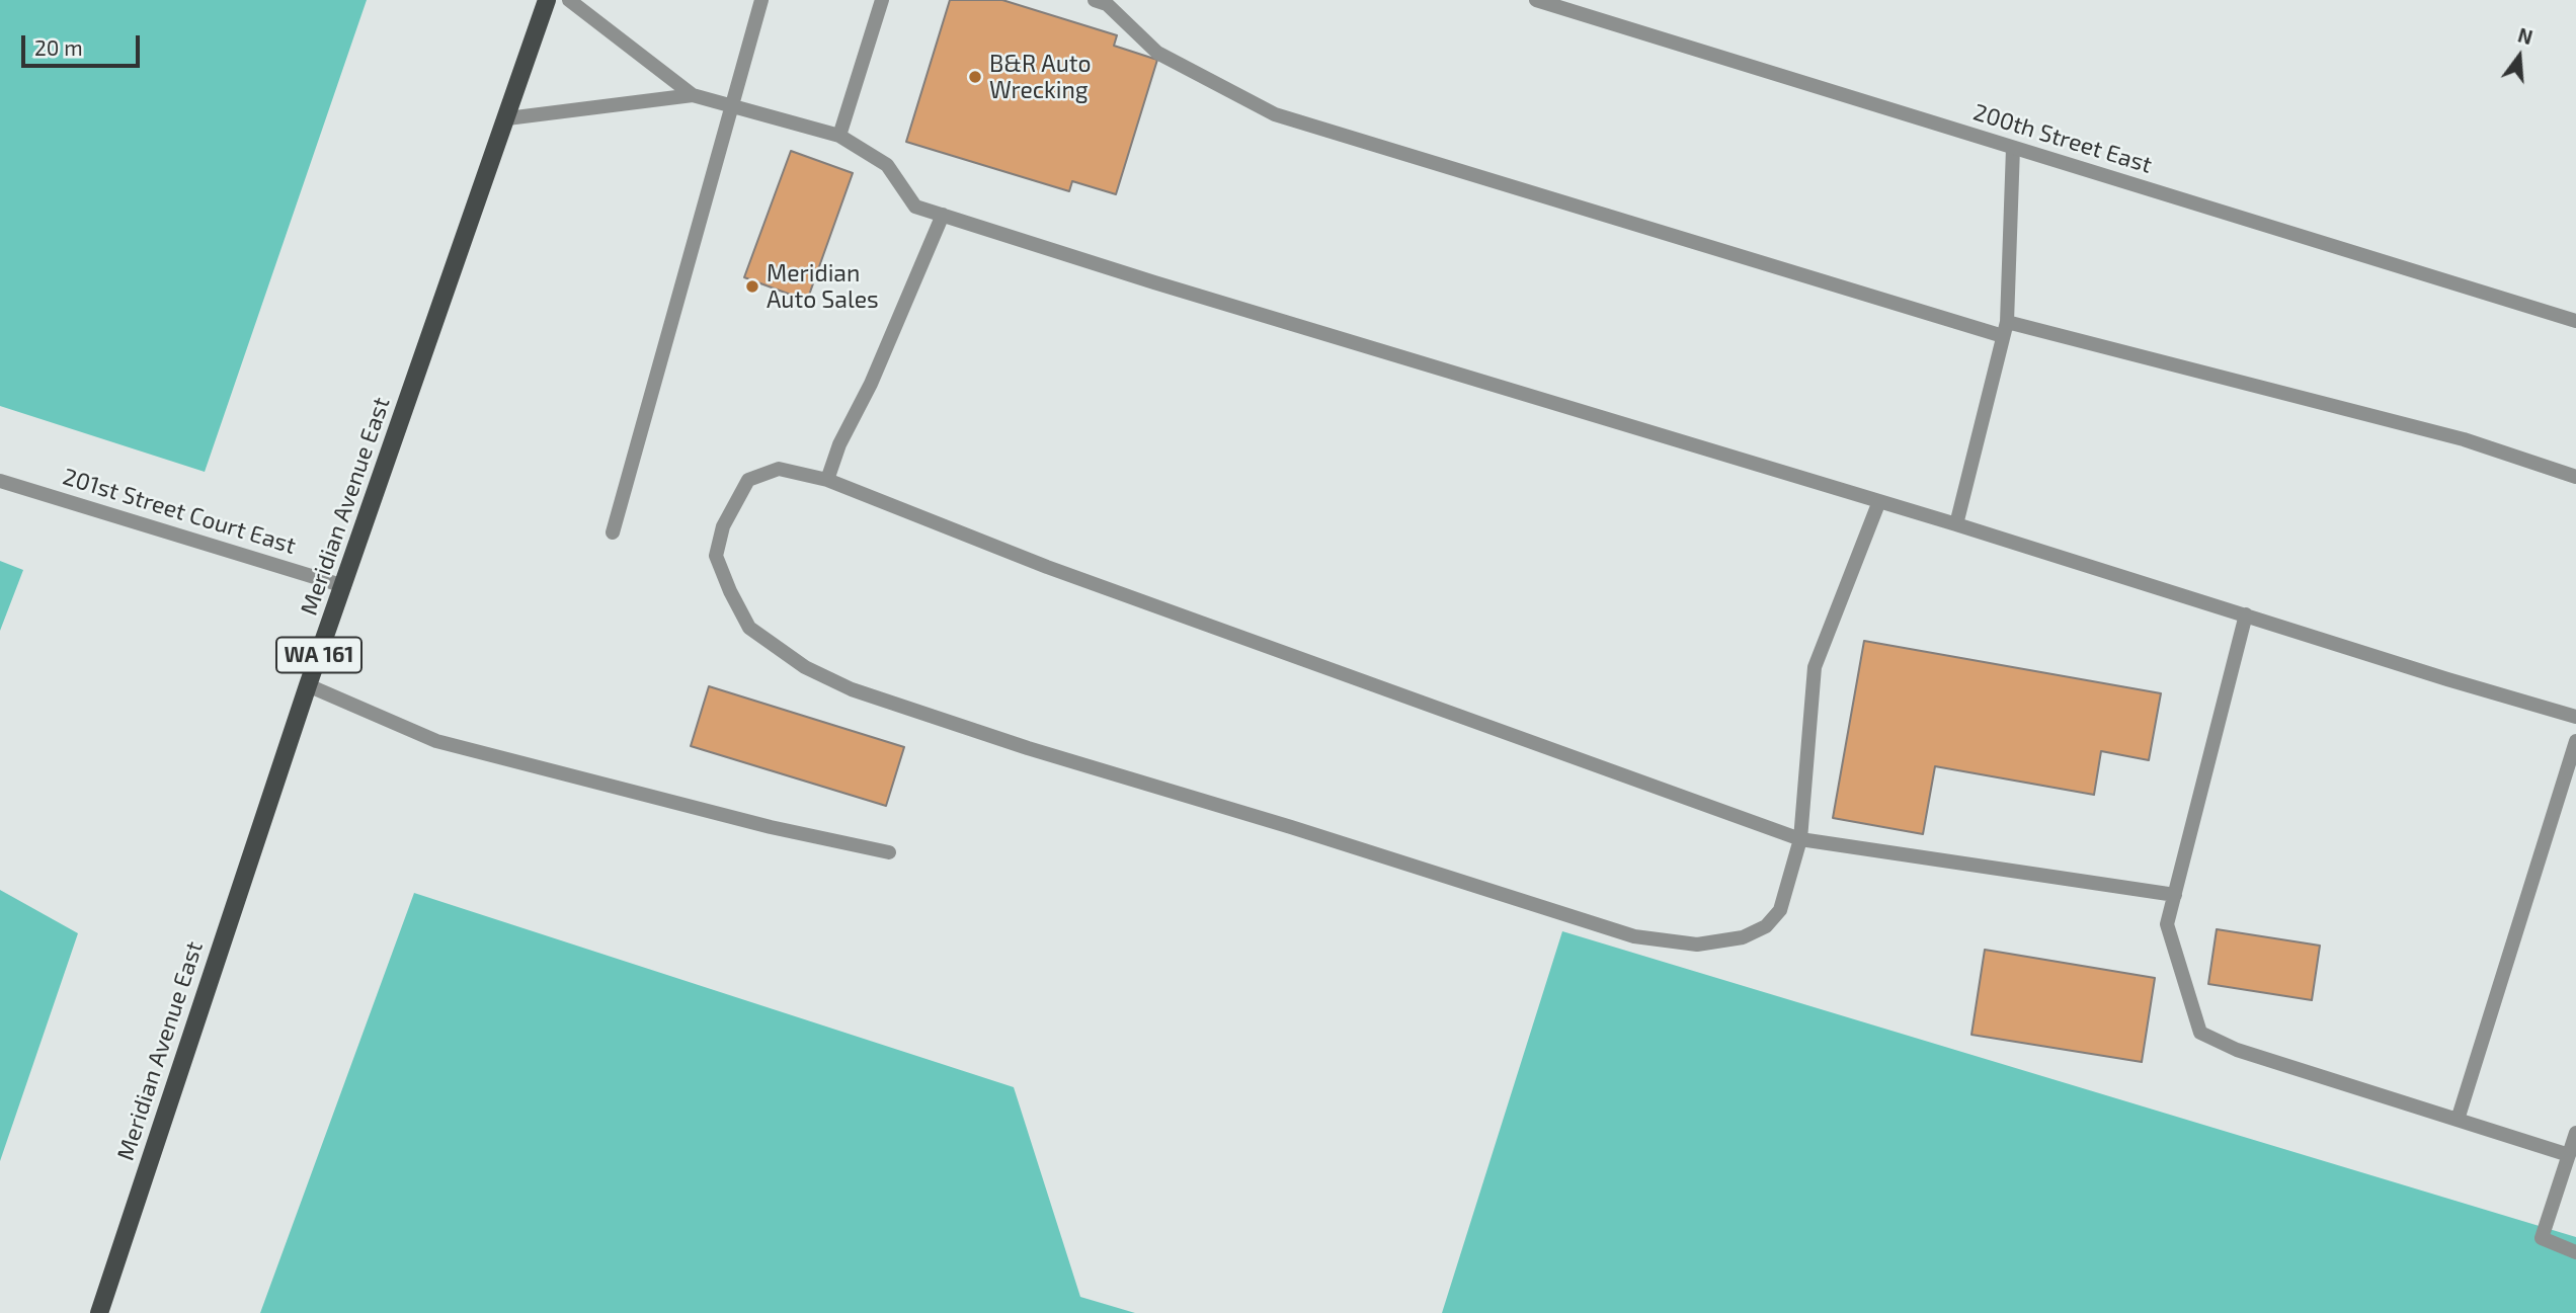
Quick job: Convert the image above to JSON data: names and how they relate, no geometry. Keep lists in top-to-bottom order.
{
  "streets": {
    "main road": ["Meridian Avenue East", "WA 161"],
    "street": ["200th Street East", "201st Street Court East"]
  },
  "crossings": [
    ["Meridian Avenue East", "201st Street Court East"]
  ],
  "places": ["B&R Auto Wrecking", "Meridian Auto Sales"],
  "scale_bar": "20 m",
  "north": "top"
}
